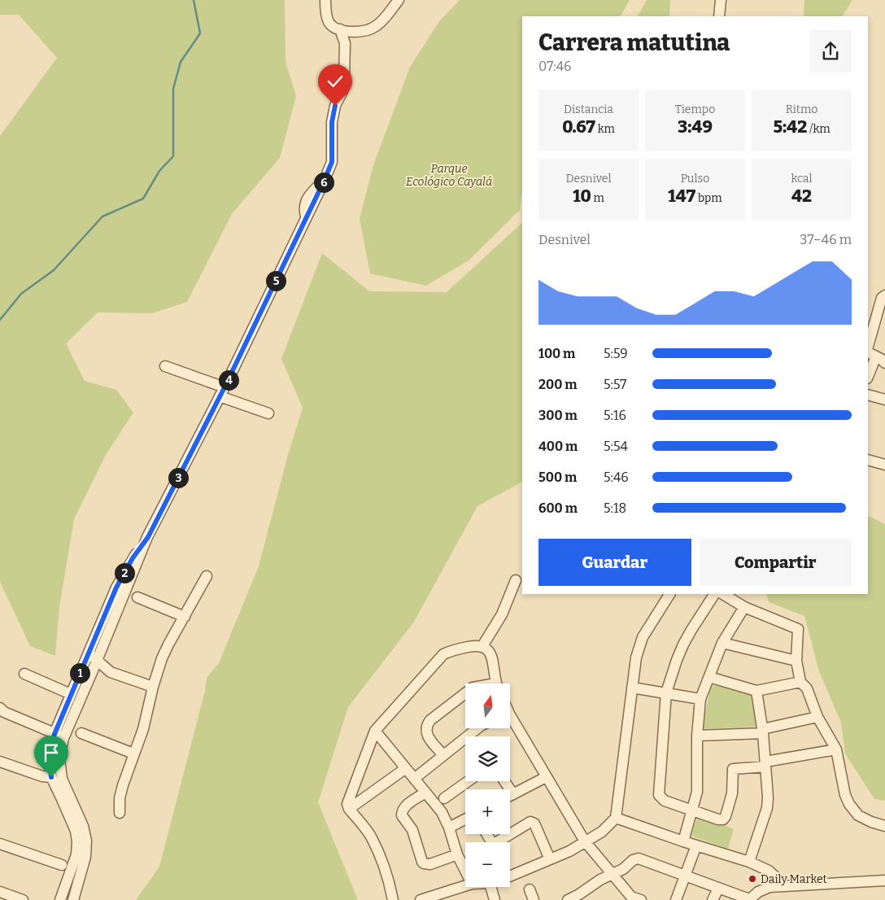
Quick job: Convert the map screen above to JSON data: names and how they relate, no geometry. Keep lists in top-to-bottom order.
{
  "parks": ["Parque Ecológico Cayalá"],
  "places": ["Daily Market"],
  "north": "top",
  "page": {
    "heading": ["Carrera matutina", "07:46"],
    "stats": [
      ["Distancia", "0.67 km"],
      ["Tiempo", "3:49"],
      ["Ritmo", "5:42 /km"],
      ["Desnivel", "10 m"],
      ["Pulso", "147 bpm"],
      ["kcal", "42"]
    ],
    "pins": [
      "6",
      "5",
      "4",
      "3",
      "2",
      "1"
    ],
    "chart": ["Desnivel", "37–46 m"],
    "list": [
      {
        "name": "100 m",
        "note": "5:59"
      },
      {
        "name": "200 m",
        "note": "5:57"
      },
      {
        "name": "300 m",
        "note": "5:16"
      },
      {
        "name": "400 m",
        "note": "5:54"
      },
      {
        "name": "500 m",
        "note": "5:46"
      },
      {
        "name": "600 m",
        "note": "5:18"
      }
    ],
    "buttons": ["Guardar", "Compartir"],
    "map_buttons": ["+", "−"]
  }
}
